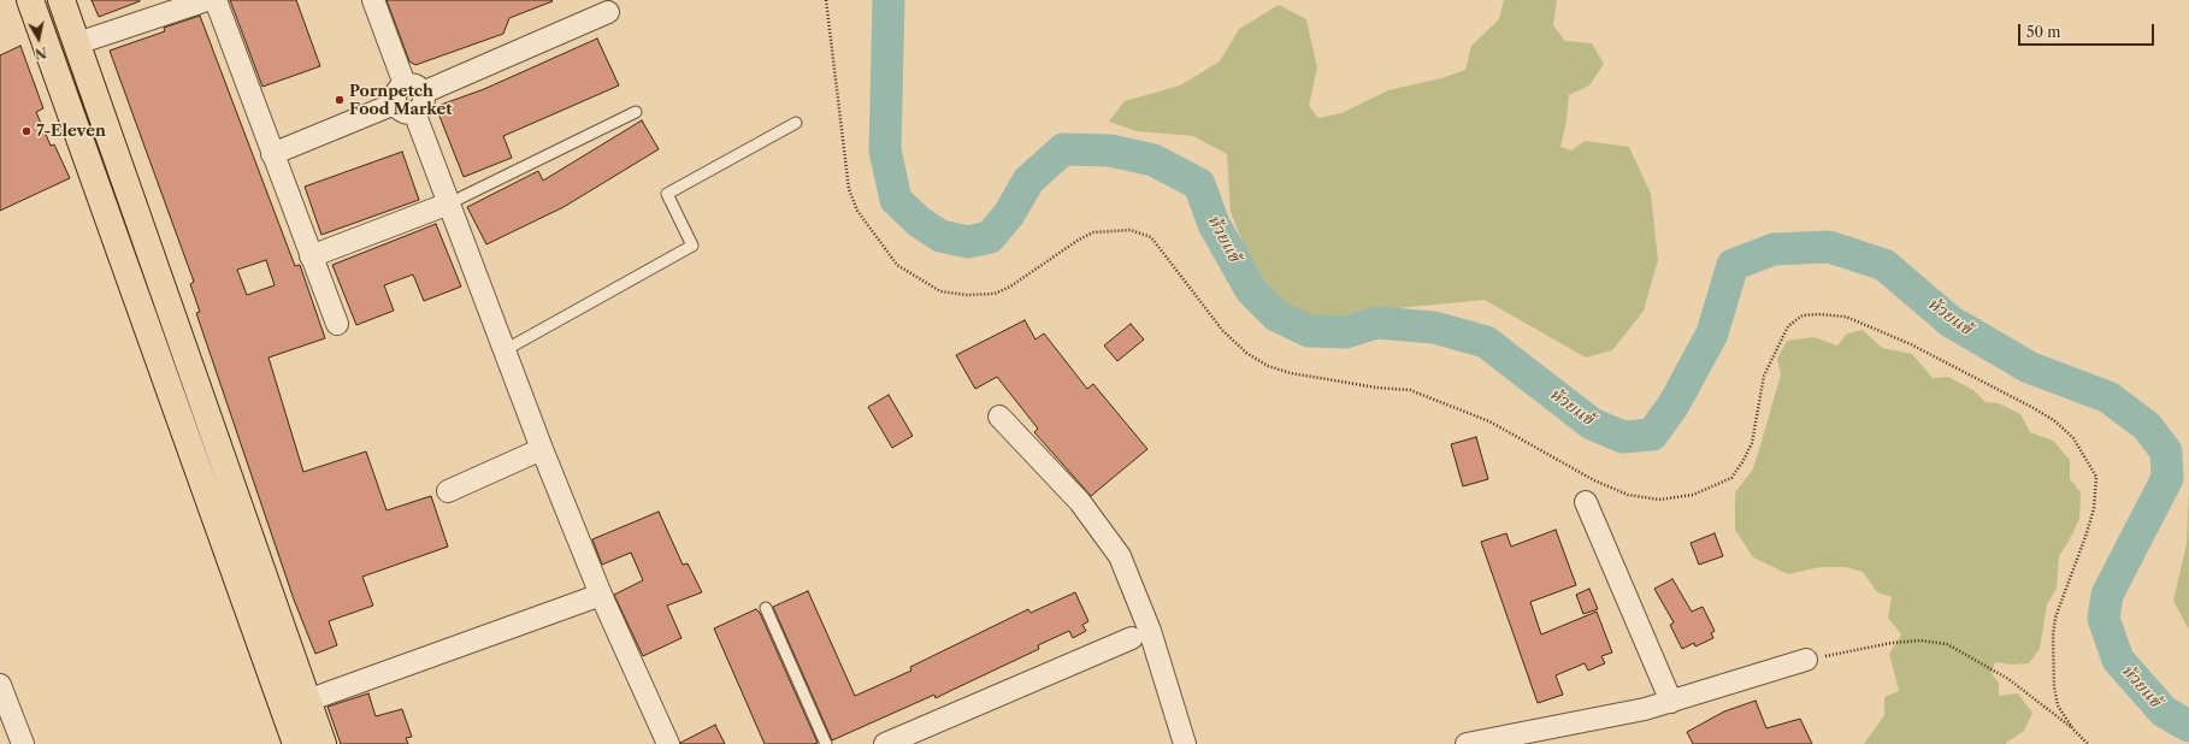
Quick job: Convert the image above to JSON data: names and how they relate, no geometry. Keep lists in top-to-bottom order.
{
  "water": ["ห้วยแข้"],
  "places": ["Pornpetch Food Market", "7-Eleven"],
  "scale_bar": "50 m",
  "north": "bottom"
}
